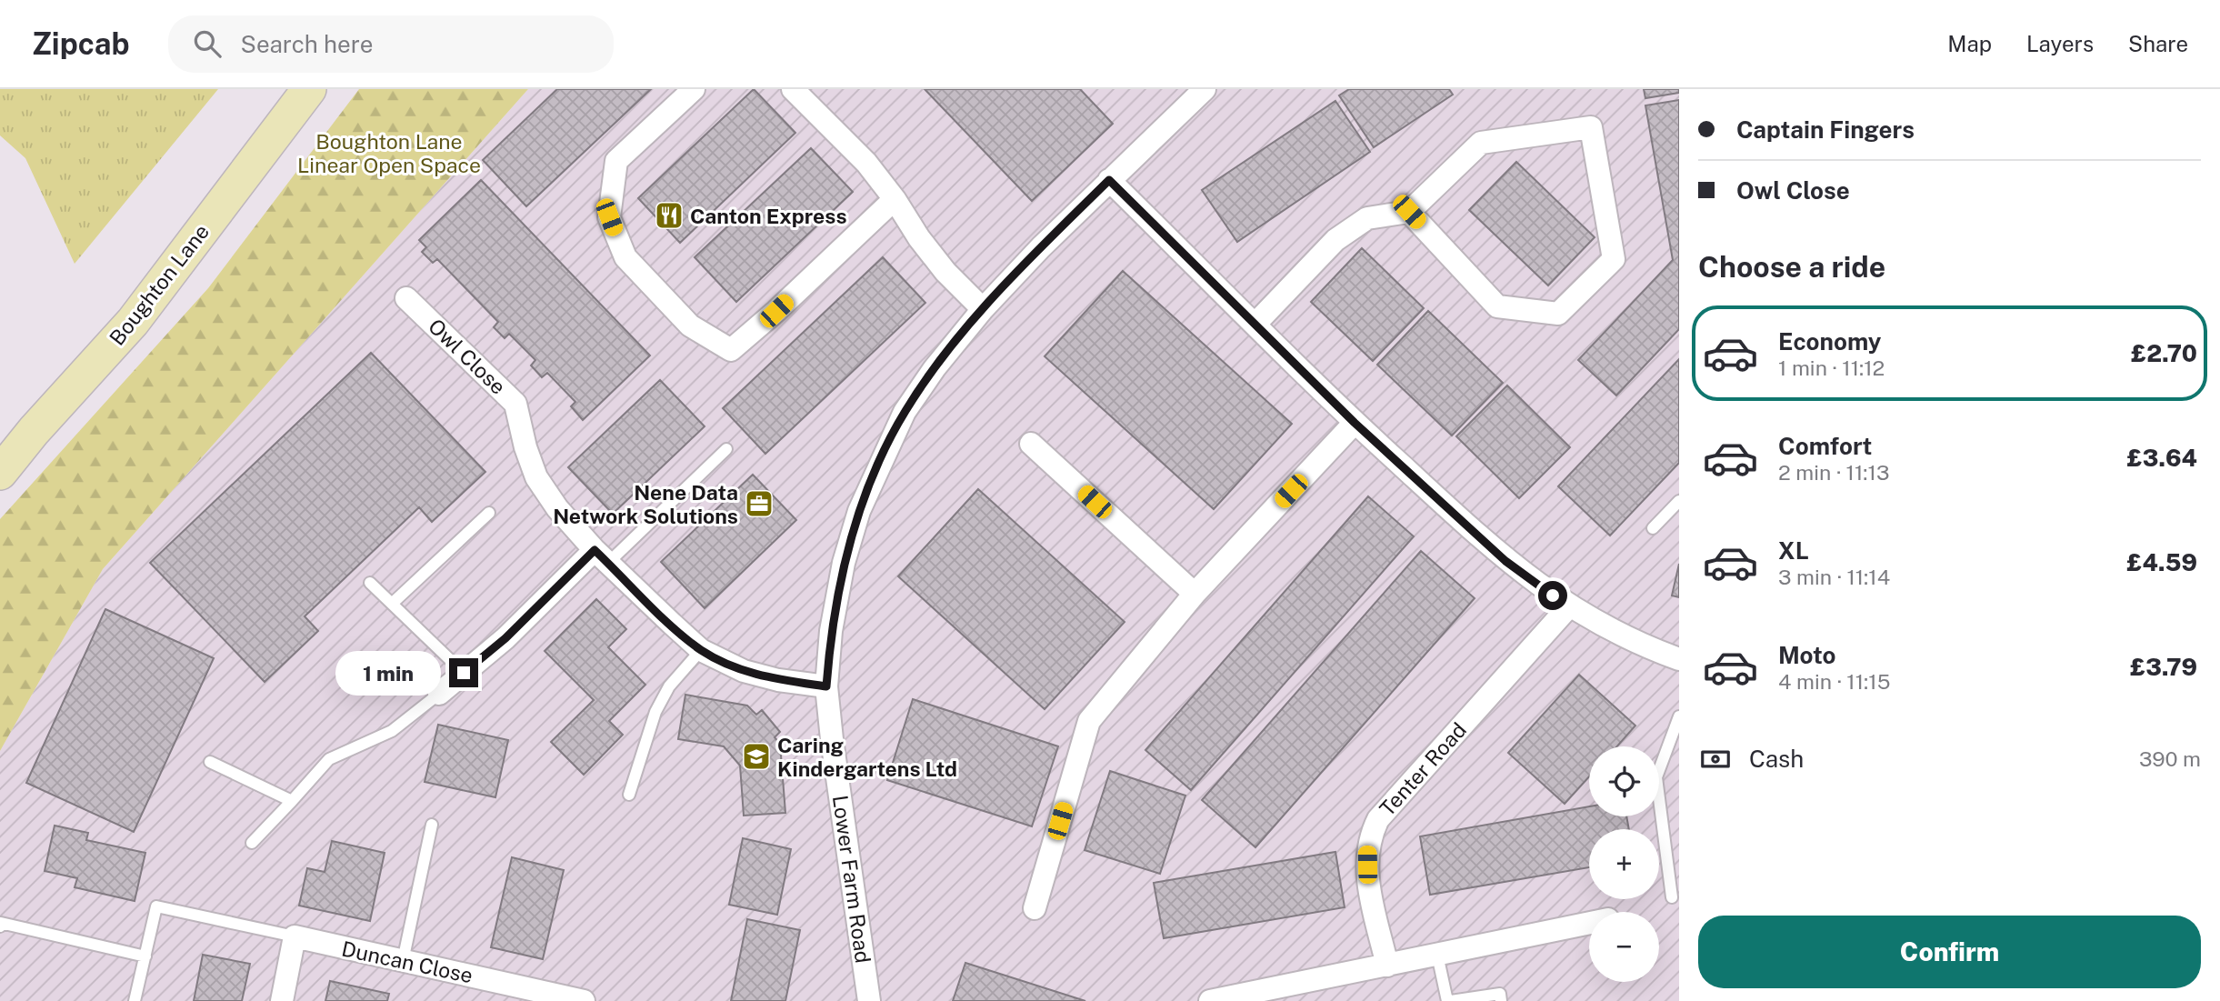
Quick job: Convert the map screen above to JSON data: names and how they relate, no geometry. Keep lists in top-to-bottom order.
{
  "streets": {
    "street": [
      "Boughton Lane",
      "Owl Close",
      "Tenter Road",
      "Lower Farm Road",
      "Duncan Close"
    ]
  },
  "crossings": [
    ["Owl Close", "Lower Farm Road"]
  ],
  "parks": ["Boughton Lane Linear Open Space"],
  "places": {
    "restaurant": ["Canton Express"],
    "office": ["Nene Data Network Solutions"],
    "school or university": ["Caring Kindergartens Ltd"]
  },
  "page": {
    "header": "Zipcab",
    "search": "Search here",
    "nav": ["Map", "Layers", "Share"],
    "banner": ["Captain Fingers", "Owl Close"],
    "heading": "Choose a ride",
    "list": [
      {
        "name": "Economy",
        "note": "1 min · 11:12",
        "value": "£2.70"
      },
      {
        "name": "Comfort",
        "note": "2 min · 11:13",
        "value": "£3.64"
      },
      {
        "name": "XL",
        "note": "3 min · 11:14",
        "value": "£4.59"
      },
      {
        "name": "Moto",
        "note": "4 min · 11:15",
        "value": "£3.79"
      }
    ],
    "bubble": "1 min",
    "pay": ["Cash", "390 m"],
    "map_buttons": ["+", "−"],
    "buttons": "Confirm"
  }
}
